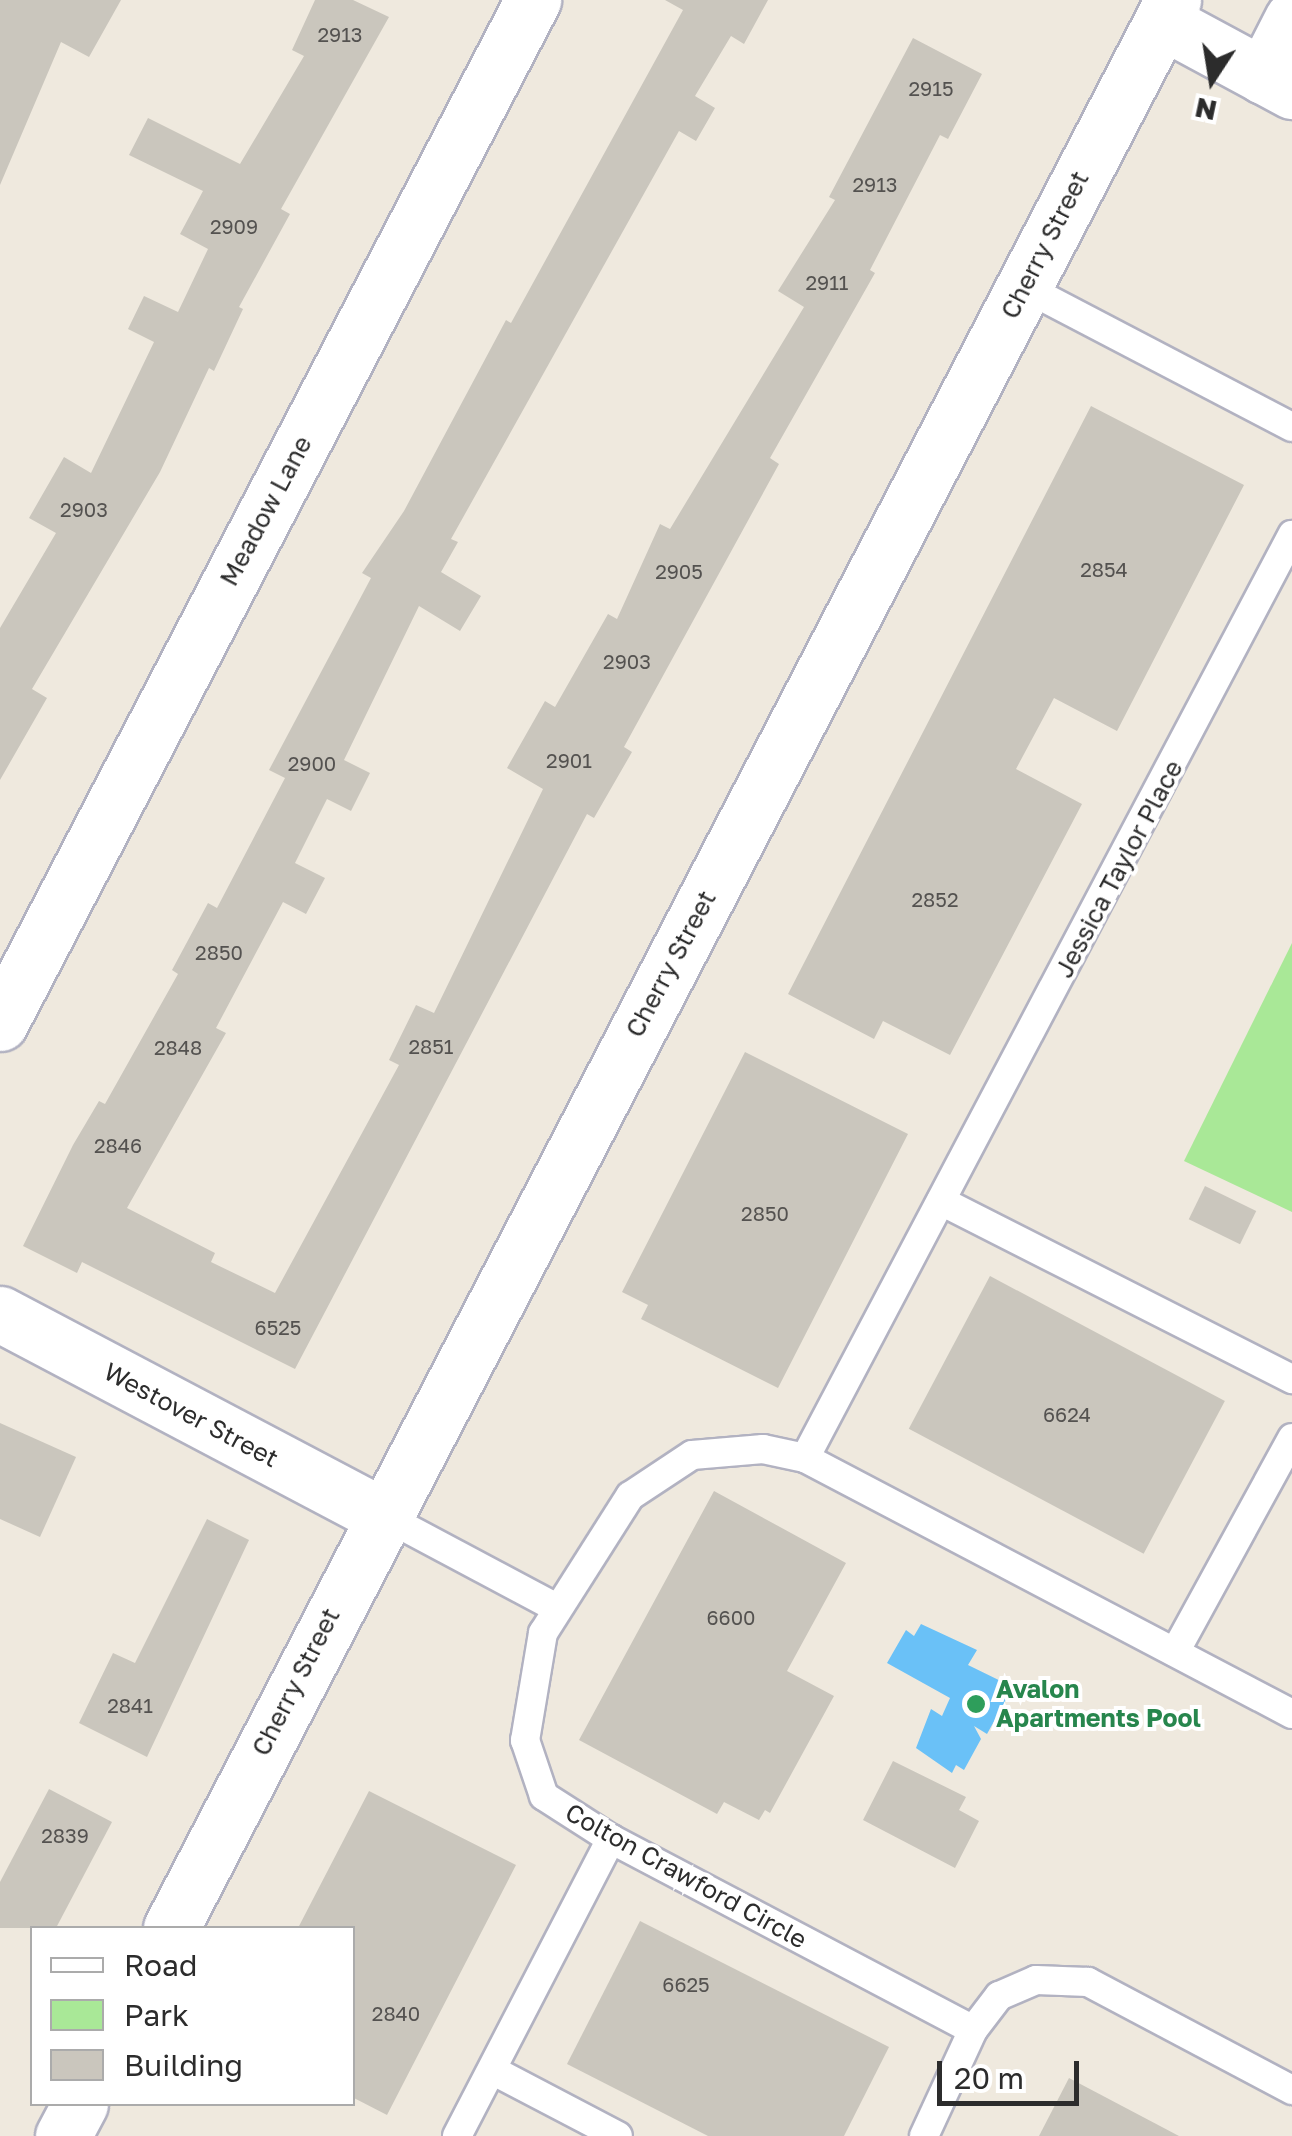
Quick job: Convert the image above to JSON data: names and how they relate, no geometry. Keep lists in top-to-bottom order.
{
  "streets": {
    "street": ["Cherry Street", "Meadow Lane", "Westover Street"],
    "lane": ["Jessica Taylor Place", "Colton Crawford Circle"]
  },
  "crossings": [
    ["Cherry Street", "Westover Street"],
    ["Jessica Taylor Place", "Colton Crawford Circle"]
  ],
  "places": ["Avalon Apartments Pool"],
  "house_numbers": [
    "2913",
    "2915",
    "2913",
    "2909",
    "2911",
    "2903",
    "2854",
    "2905",
    "2903",
    "2901",
    "2900",
    "2852",
    "2850",
    "2851",
    "2848",
    "2846",
    "2850",
    "6525",
    "6624",
    "6600",
    "2841",
    "2839",
    "6625",
    "2840"
  ],
  "legend": ["Road", "Park", "Building"],
  "scale_bar": "20 m",
  "north": "bottom"
}
